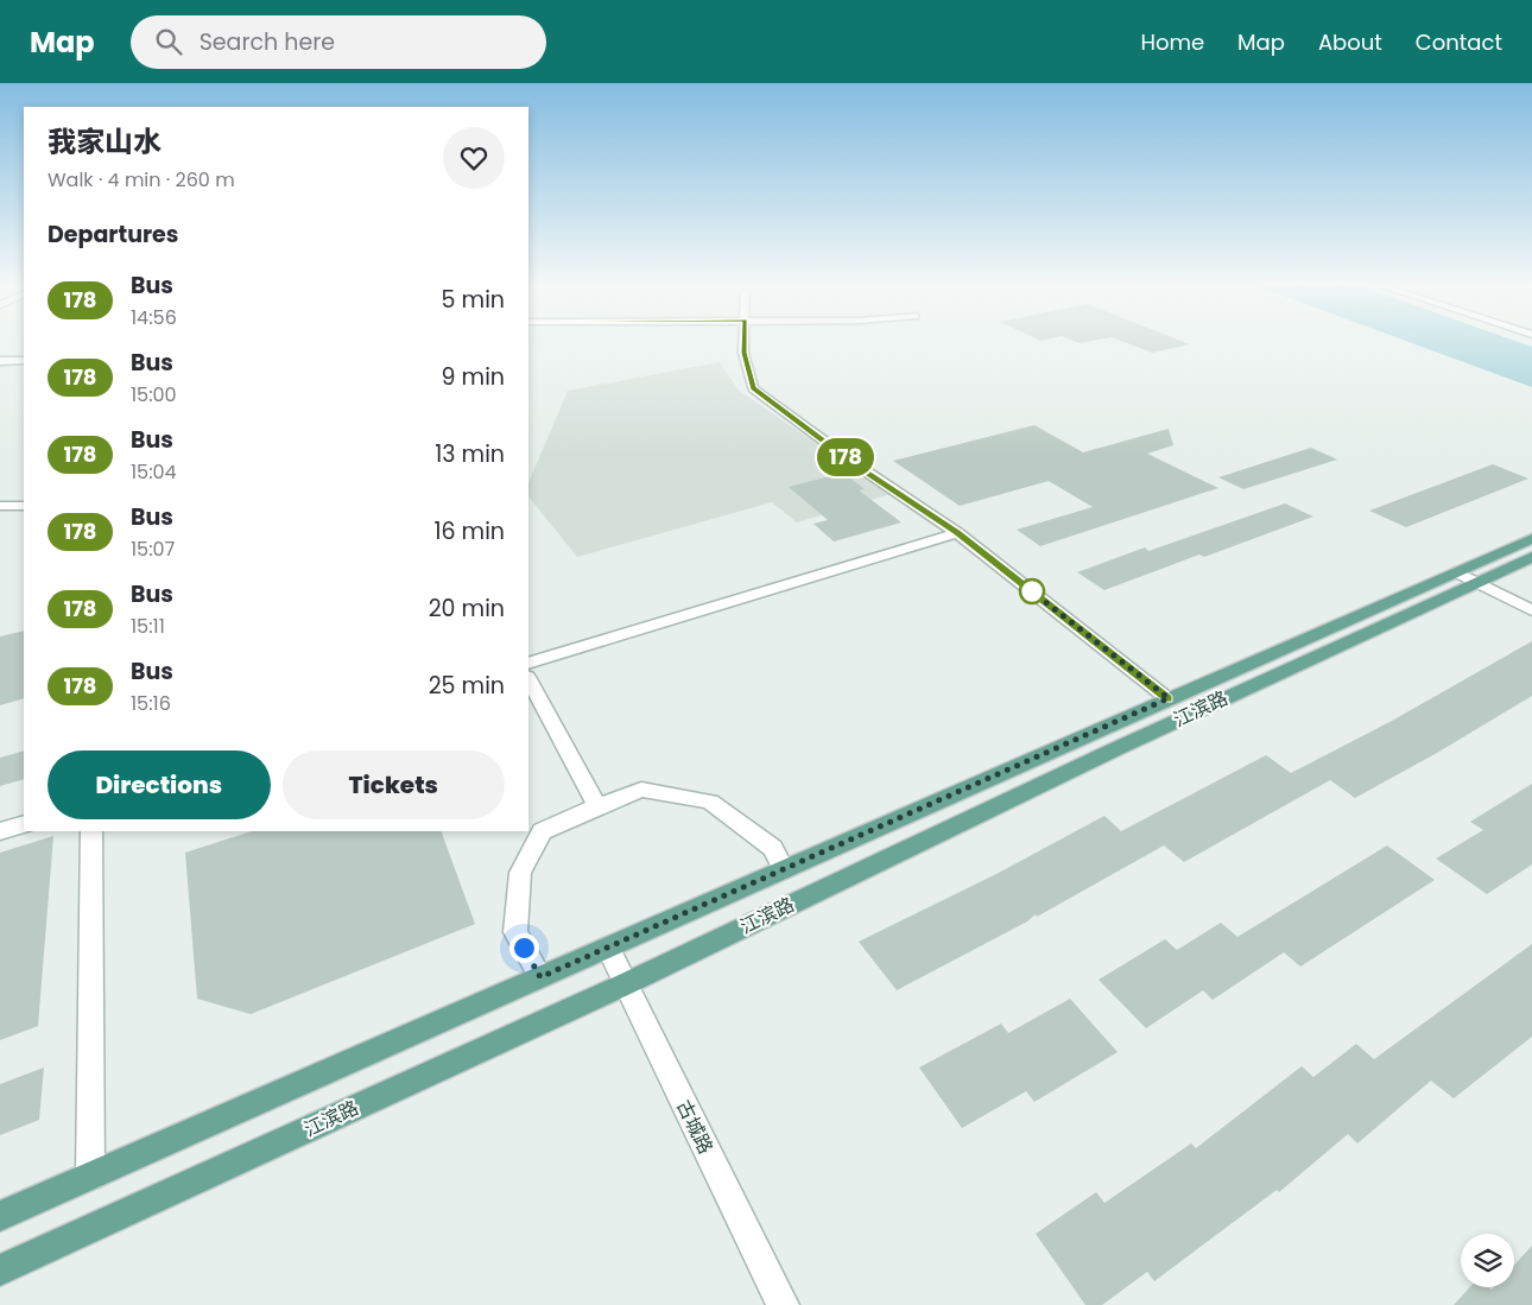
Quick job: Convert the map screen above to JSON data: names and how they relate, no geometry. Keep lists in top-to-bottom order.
{
  "streets": {
    "main road": ["江滨路"],
    "street": ["古城路"]
  },
  "crossings": [
    ["江滨路", "古城路"]
  ],
  "lines": ["bus line 178"],
  "page": {
    "header": "Map",
    "search": "Search here",
    "nav": [
      "Home",
      "Map",
      "About",
      "Contact"
    ],
    "on_map": "178",
    "heading": [
      ["我家山水", "Walk · 4 min · 260 m"],
      "Departures"
    ],
    "list": [
      {
        "mark": "178",
        "name": "Bus",
        "note": "14:56",
        "value": "5 min"
      },
      {
        "mark": "178",
        "name": "Bus",
        "note": "15:00",
        "value": "9 min"
      },
      {
        "mark": "178",
        "name": "Bus",
        "note": "15:04",
        "value": "13 min"
      },
      {
        "mark": "178",
        "name": "Bus",
        "note": "15:07",
        "value": "16 min"
      },
      {
        "mark": "178",
        "name": "Bus",
        "note": "15:11",
        "value": "20 min"
      },
      {
        "mark": "178",
        "name": "Bus",
        "note": "15:16",
        "value": "25 min"
      }
    ],
    "buttons": ["Directions", "Tickets"]
  }
}
